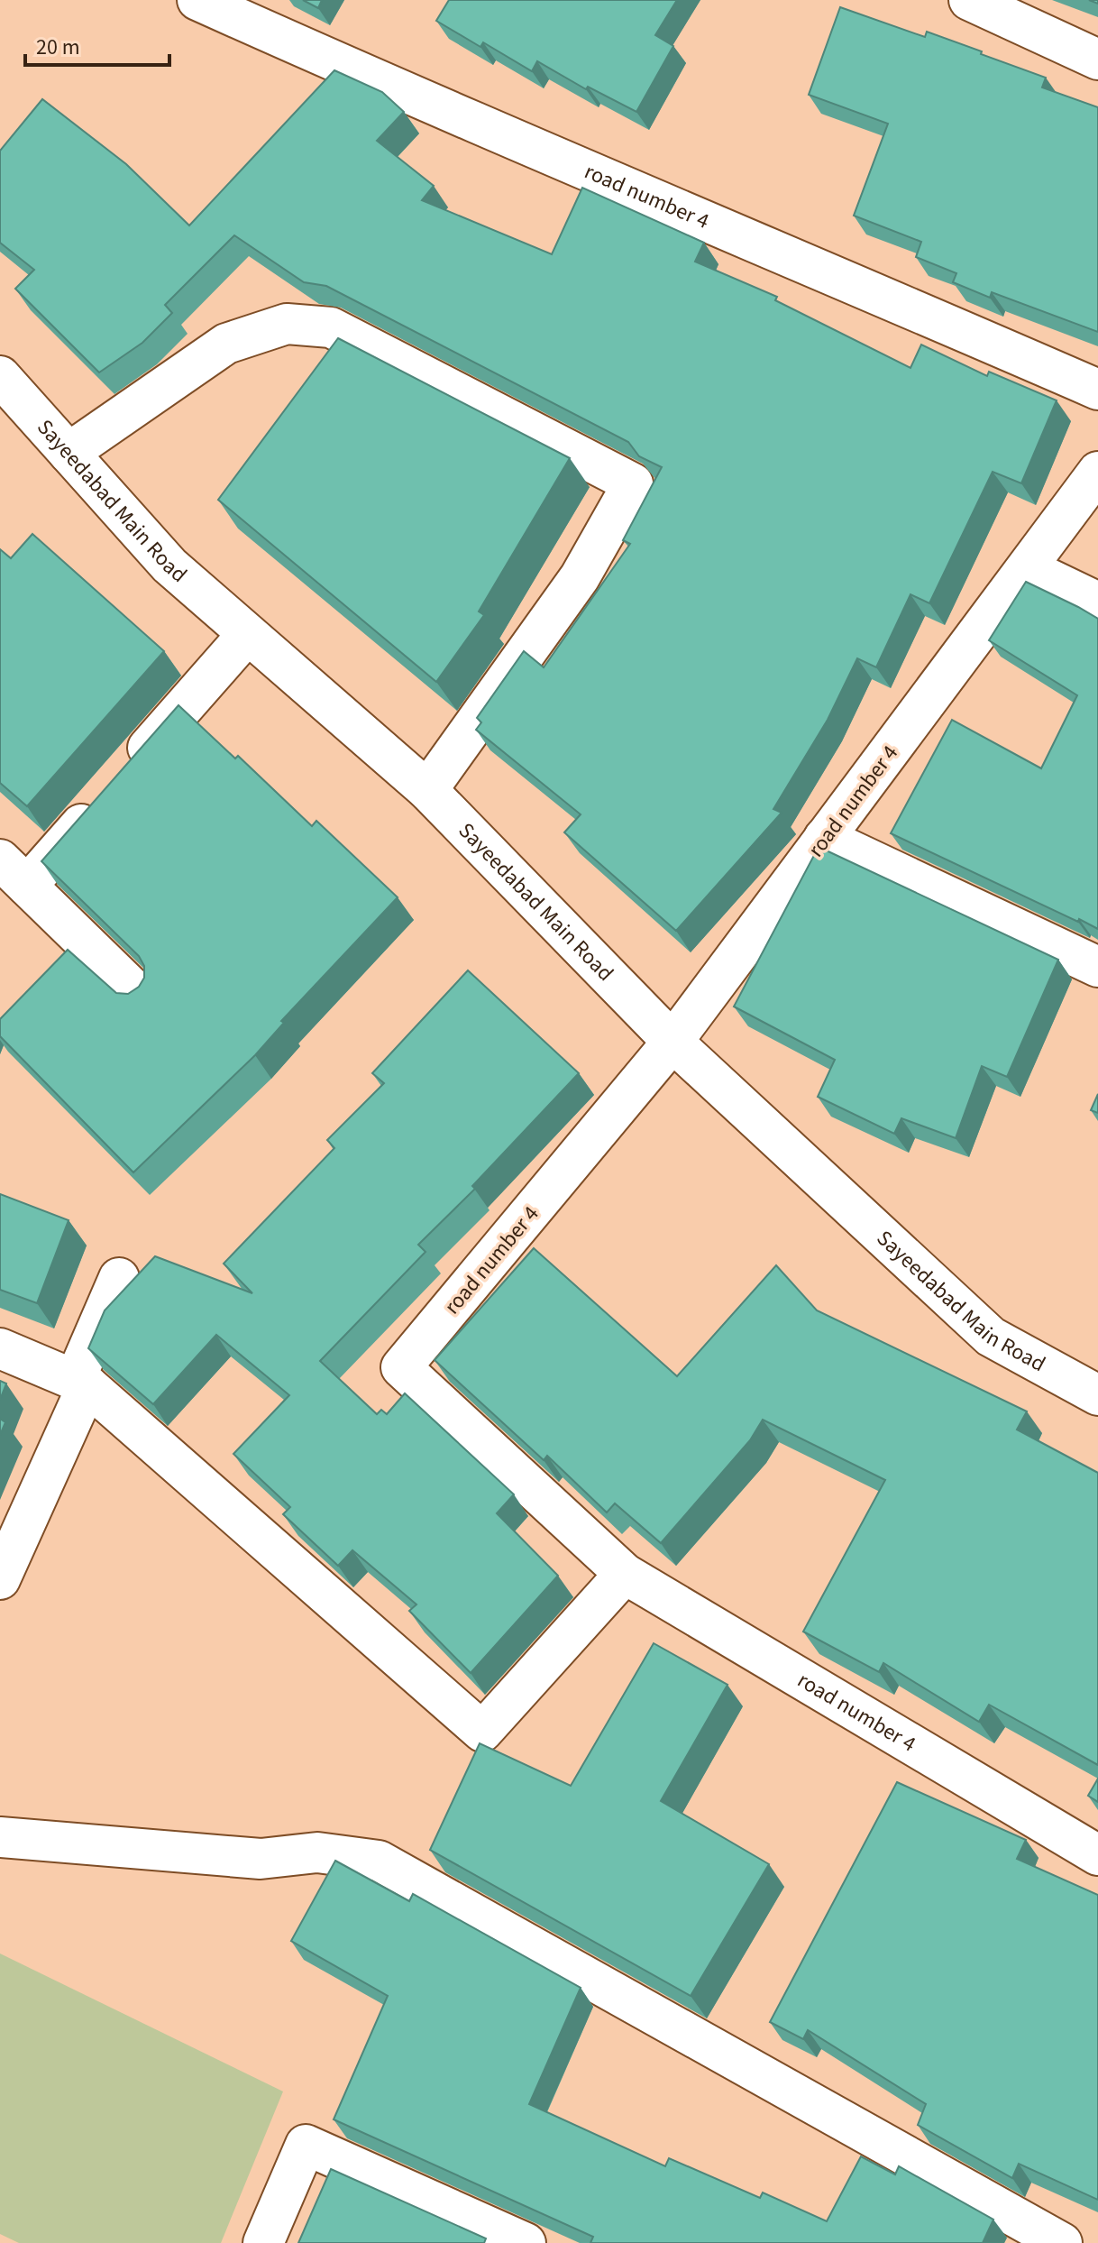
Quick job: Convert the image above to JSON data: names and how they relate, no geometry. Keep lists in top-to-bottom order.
{
  "streets": {
    "street": ["road number 4", "Sayeedabad Main Road"]
  },
  "crossings": [
    ["road number 4", "Sayeedabad Main Road"]
  ],
  "scale_bar": "20 m"
}
